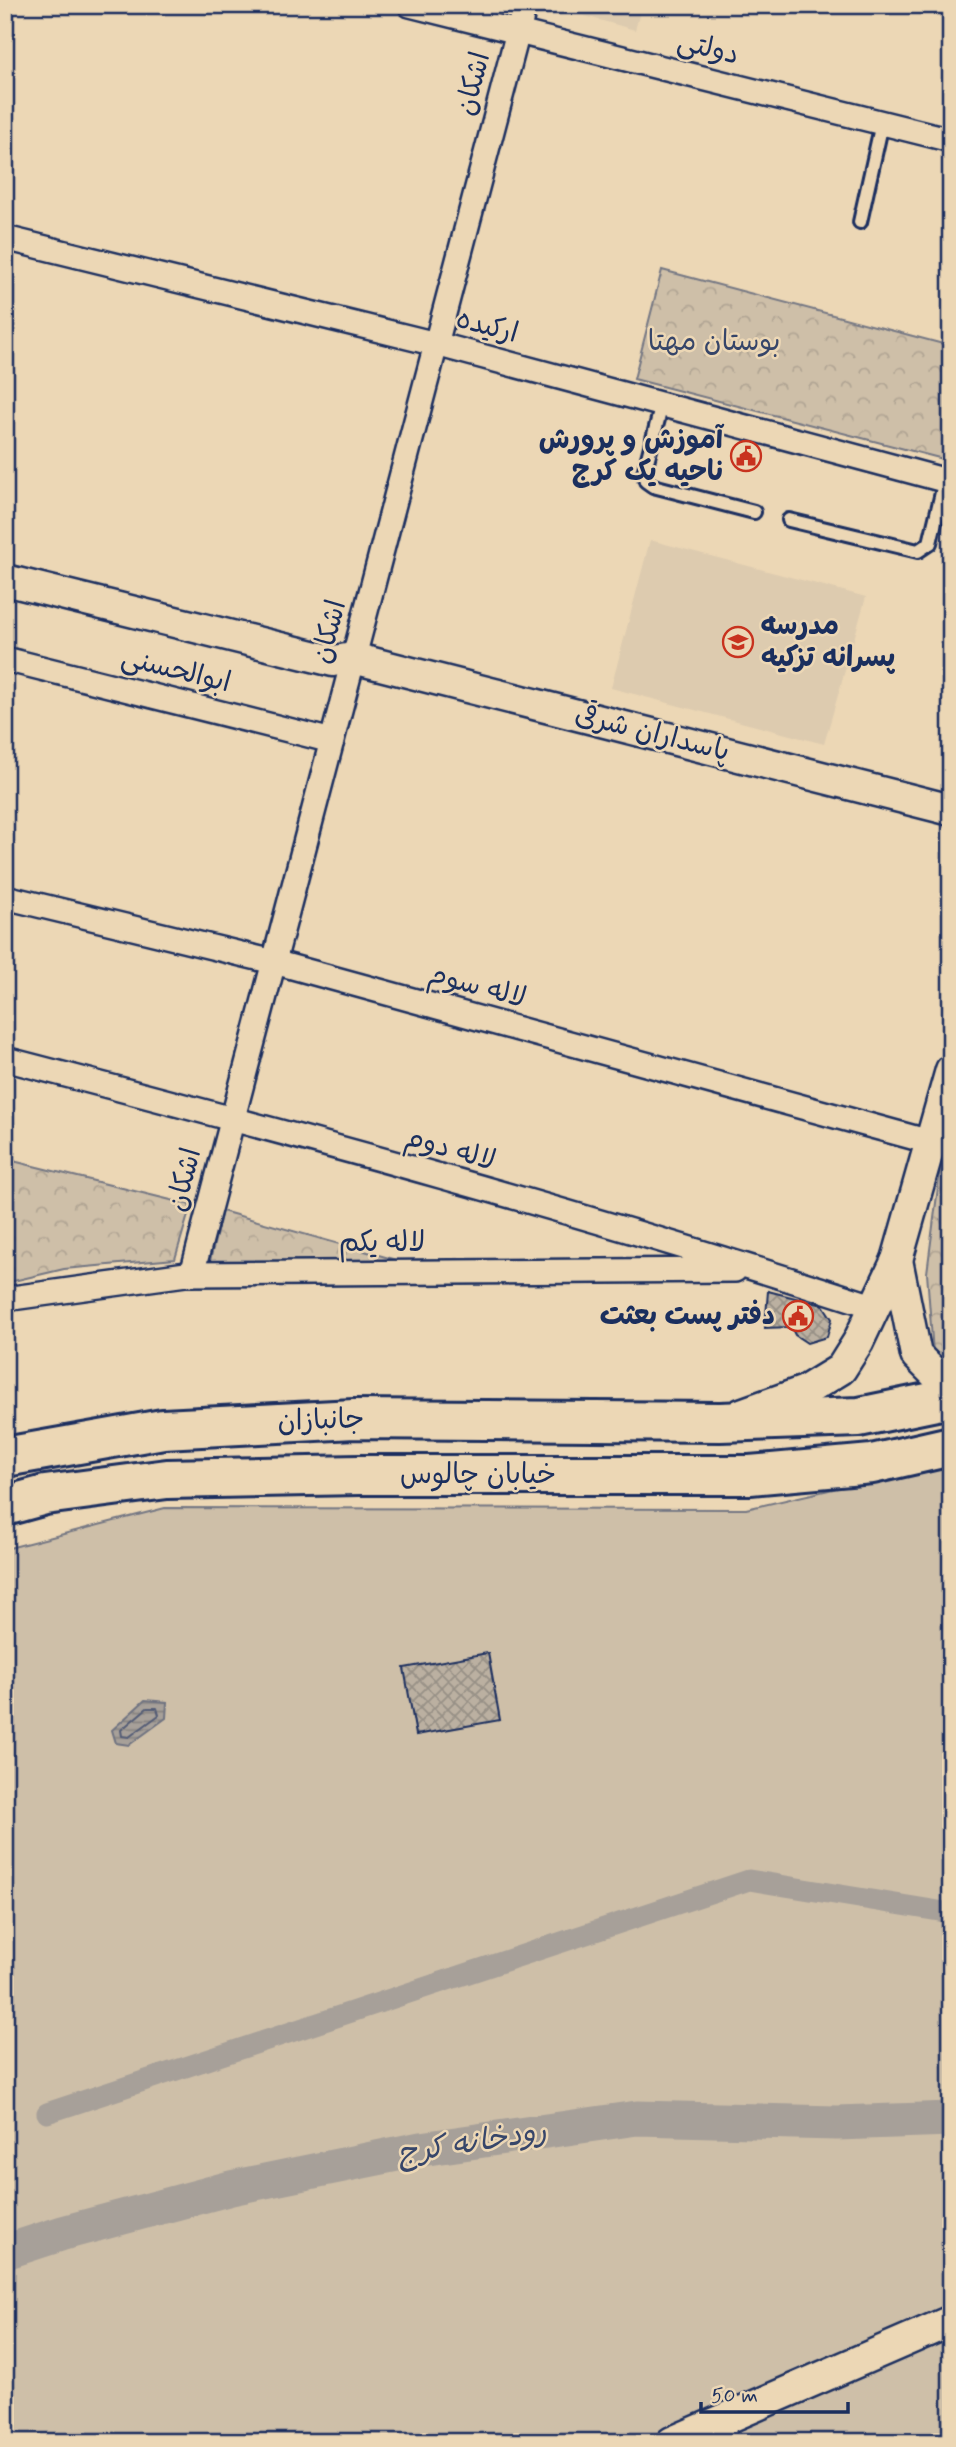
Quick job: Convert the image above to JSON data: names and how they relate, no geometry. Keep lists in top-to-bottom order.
{
  "streets": {
    "highway": ["جانبازان", "خیابان چالوس"],
    "street": [
      "دولتی",
      "اشکان",
      "ارکیده",
      "ابوالحسنی",
      "پاسداران شرقی",
      "لاله سوم",
      "لاله دوم",
      "لاله یکم"
    ]
  },
  "crossings": [
    ["دولتی", "اشکان"],
    ["اشکان", "ارکیده"],
    ["اشکان", "ابوالحسنی"],
    ["اشکان", "پاسداران شرقی"],
    ["اشکان", "لاله سوم"],
    ["اشکان", "لاله دوم"],
    ["اشکان", "لاله یکم"],
    ["لاله دوم", "لاله یکم"]
  ],
  "water": ["رودخانه کرج"],
  "parks": ["بوستان مهتا"],
  "places": {
    "public building": ["آموزش و پرورش ناحیه یک کرج", "دفتر پست بعثت"],
    "school or university": ["مدرسه پسرانه تزکیه"]
  },
  "scale_bar": "50 m"
}
